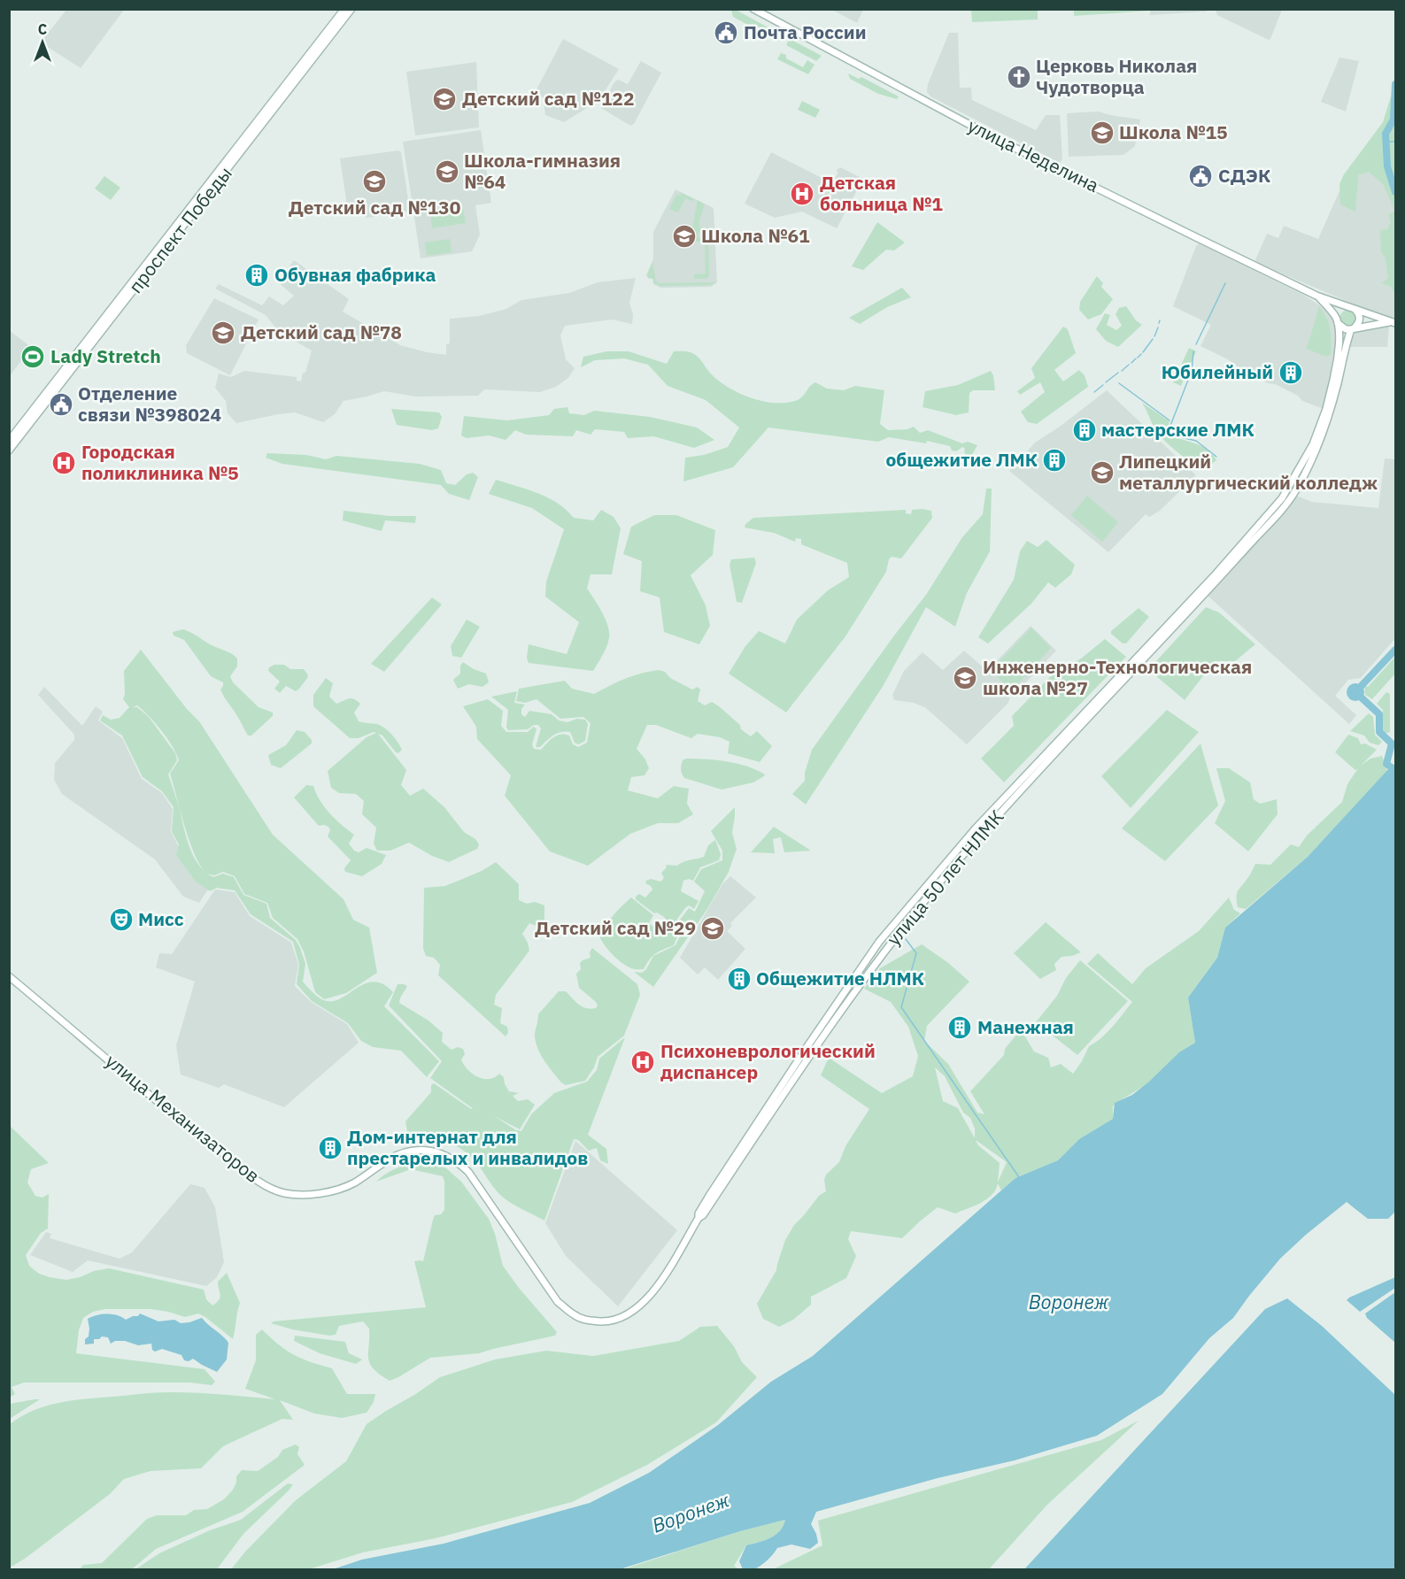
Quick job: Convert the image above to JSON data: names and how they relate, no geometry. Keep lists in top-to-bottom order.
{
  "streets": {
    "main road": [
      "улица Неделина",
      "проспект Победы",
      "улица 50 лет НЛМК",
      "улица Механизаторов"
    ]
  },
  "crossings": [
    ["улица 50 лет НЛМК", "улица Механизаторов"]
  ],
  "water": ["Воронеж"],
  "places": {
    "public building": ["Почта России", "СДЭК", "Отделение связи №398024"],
    "church": ["Церковь Николая Чудотворца"],
    "school or university": [
      "Детский сад №122",
      "Школа №15",
      "Школа-гимназия №64",
      "Детский сад №130",
      "Школа №61",
      "Детский сад №78",
      "Липецкий металлургический колледж",
      "Инженерно-Технологическая школа №27",
      "Детский сад №29"
    ],
    "hospital": ["Детская больница №1", "Городская поликлиника №5", "Психоневрологический диспансер"],
    "building": [
      "Обувная фабрика",
      "Юбилейный",
      "мастерские ЛМК",
      "общежитие ЛМК",
      "Общежитие НЛМК",
      "Манежная",
      "Дом-интернат для престарелых и инвалидов"
    ],
    "sports": ["Lady Stretch"],
    "theatre": ["Мисс"]
  },
  "north": "top"
}
